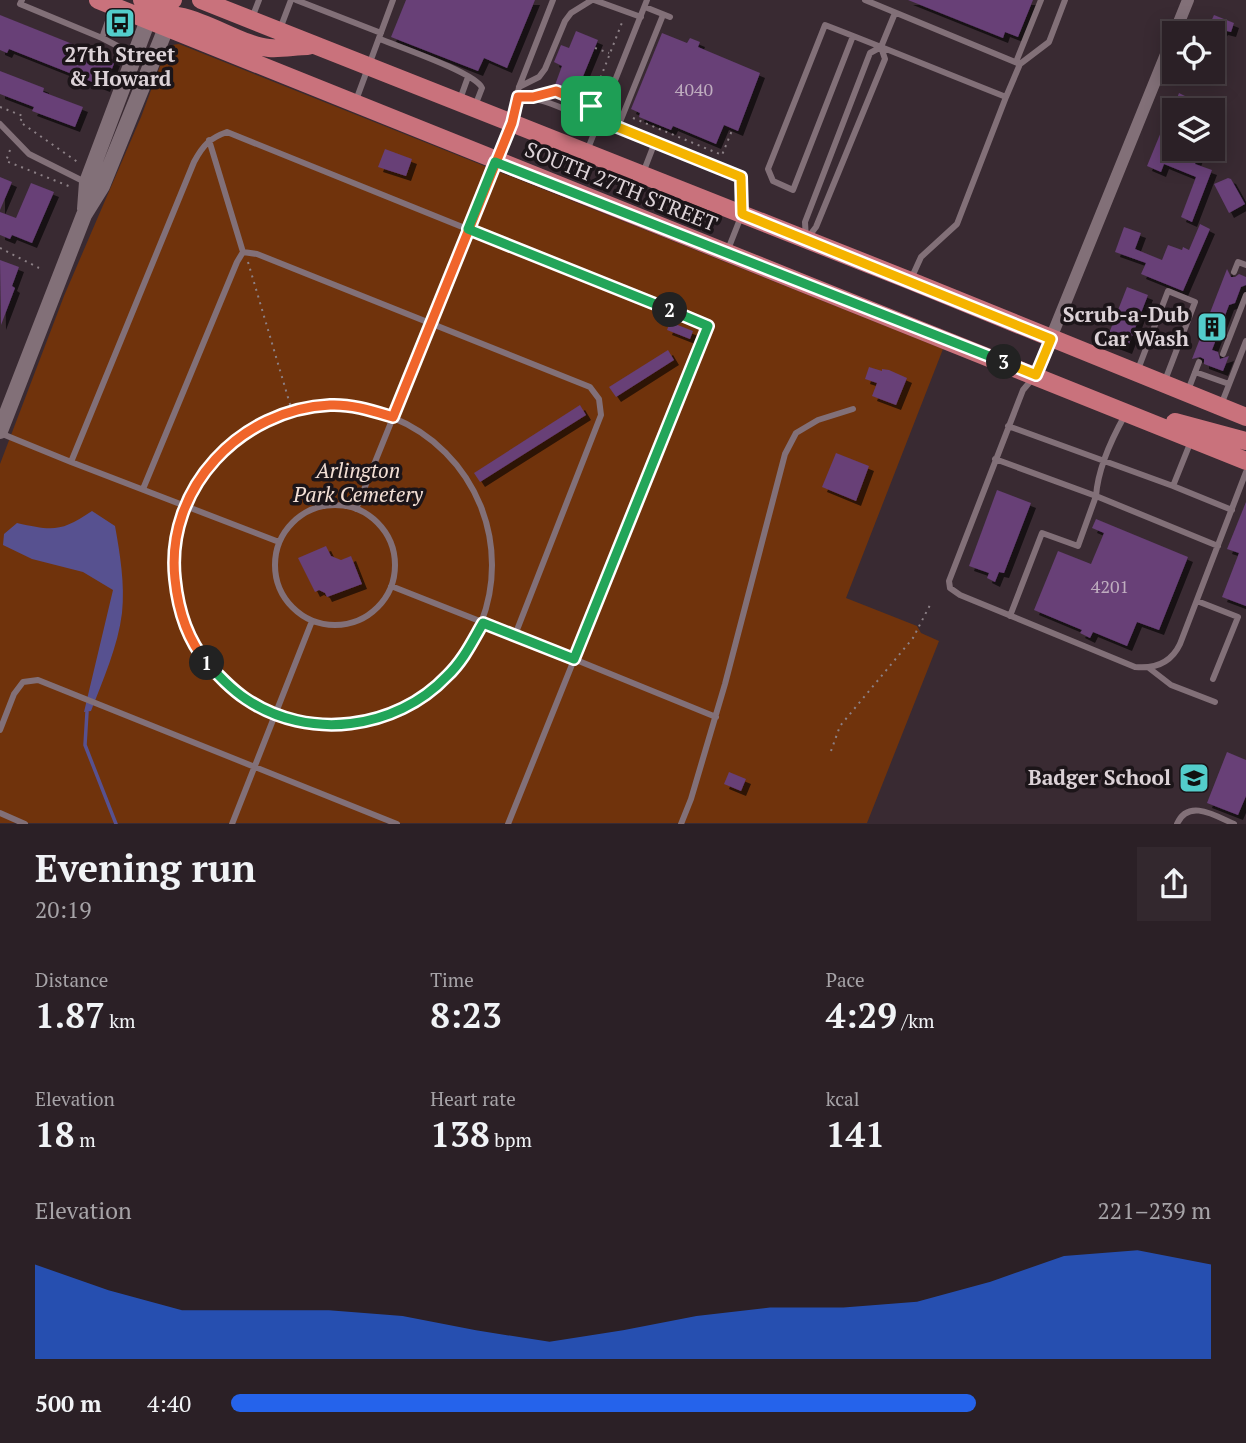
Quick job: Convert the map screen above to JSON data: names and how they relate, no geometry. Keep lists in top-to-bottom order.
{
  "streets": {
    "main road": ["SOUTH 27TH STREET"]
  },
  "parks": ["Arlington Park Cemetery"],
  "places": {
    "bus stop": ["27th Street & Howard"],
    "building": ["Scrub-a-Dub Car Wash"],
    "school or university": ["Badger School"]
  },
  "house_numbers": ["4040", "4201"],
  "page": {
    "pins": ["2", "3", "1"],
    "heading": ["Evening run", "20:19"],
    "stats": [
      ["Distance", "1.87 km"],
      ["Time", "8:23"],
      ["Pace", "4:29 /km"],
      ["Elevation", "18 m"],
      ["Heart rate", "138 bpm"],
      ["kcal", "141"]
    ],
    "chart": ["Elevation", "221–239 m"],
    "list": [
      {
        "name": "500 m",
        "note": "4:40"
      }
    ]
  }
}
